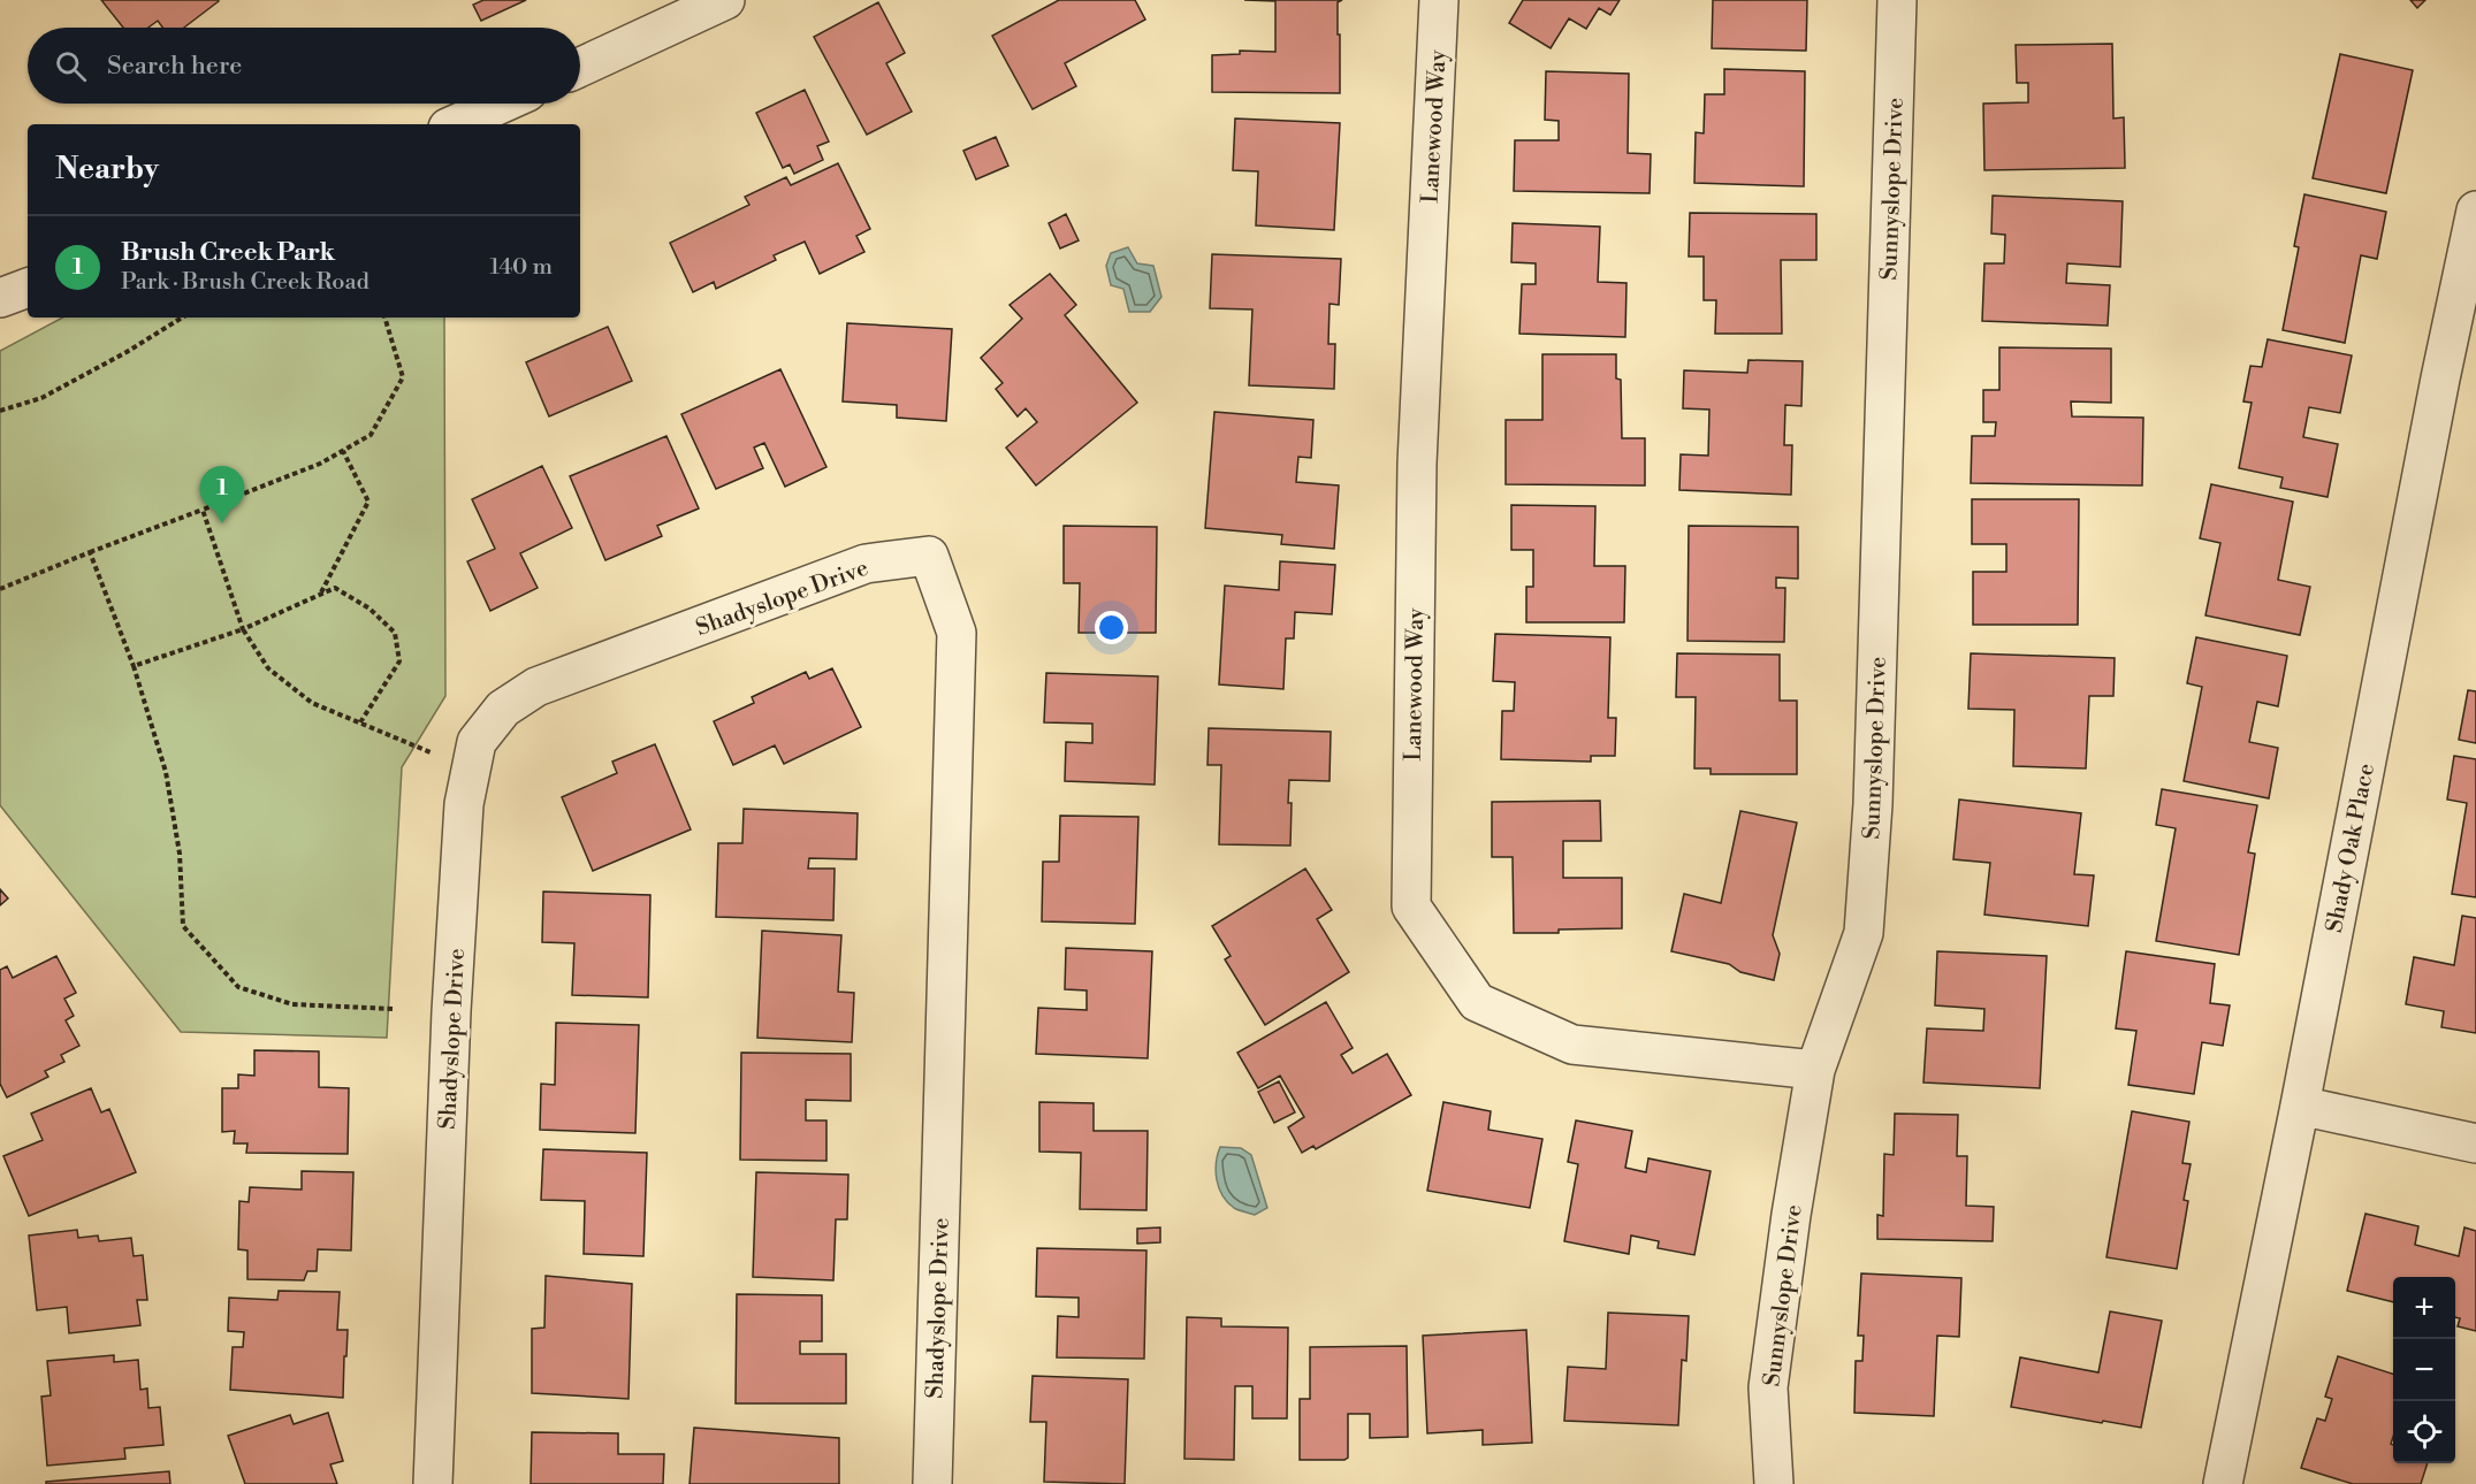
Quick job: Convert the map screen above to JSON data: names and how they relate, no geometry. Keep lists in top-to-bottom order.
{
  "streets": {
    "street": [
      "Lanewood Way",
      "Sunnyslope Drive",
      "Shadyslope Drive",
      "Shady Oak Place"
    ]
  },
  "crossings": [
    ["Lanewood Way", "Sunnyslope Drive"]
  ],
  "page": {
    "search": "Search here",
    "heading": "Nearby",
    "list": [
      {
        "mark": "1",
        "name": "Brush Creek Park",
        "note": "Park · Brush Creek Road",
        "value": "140 m"
      }
    ],
    "pins": "1",
    "map_buttons": ["+", "−"]
  }
}
